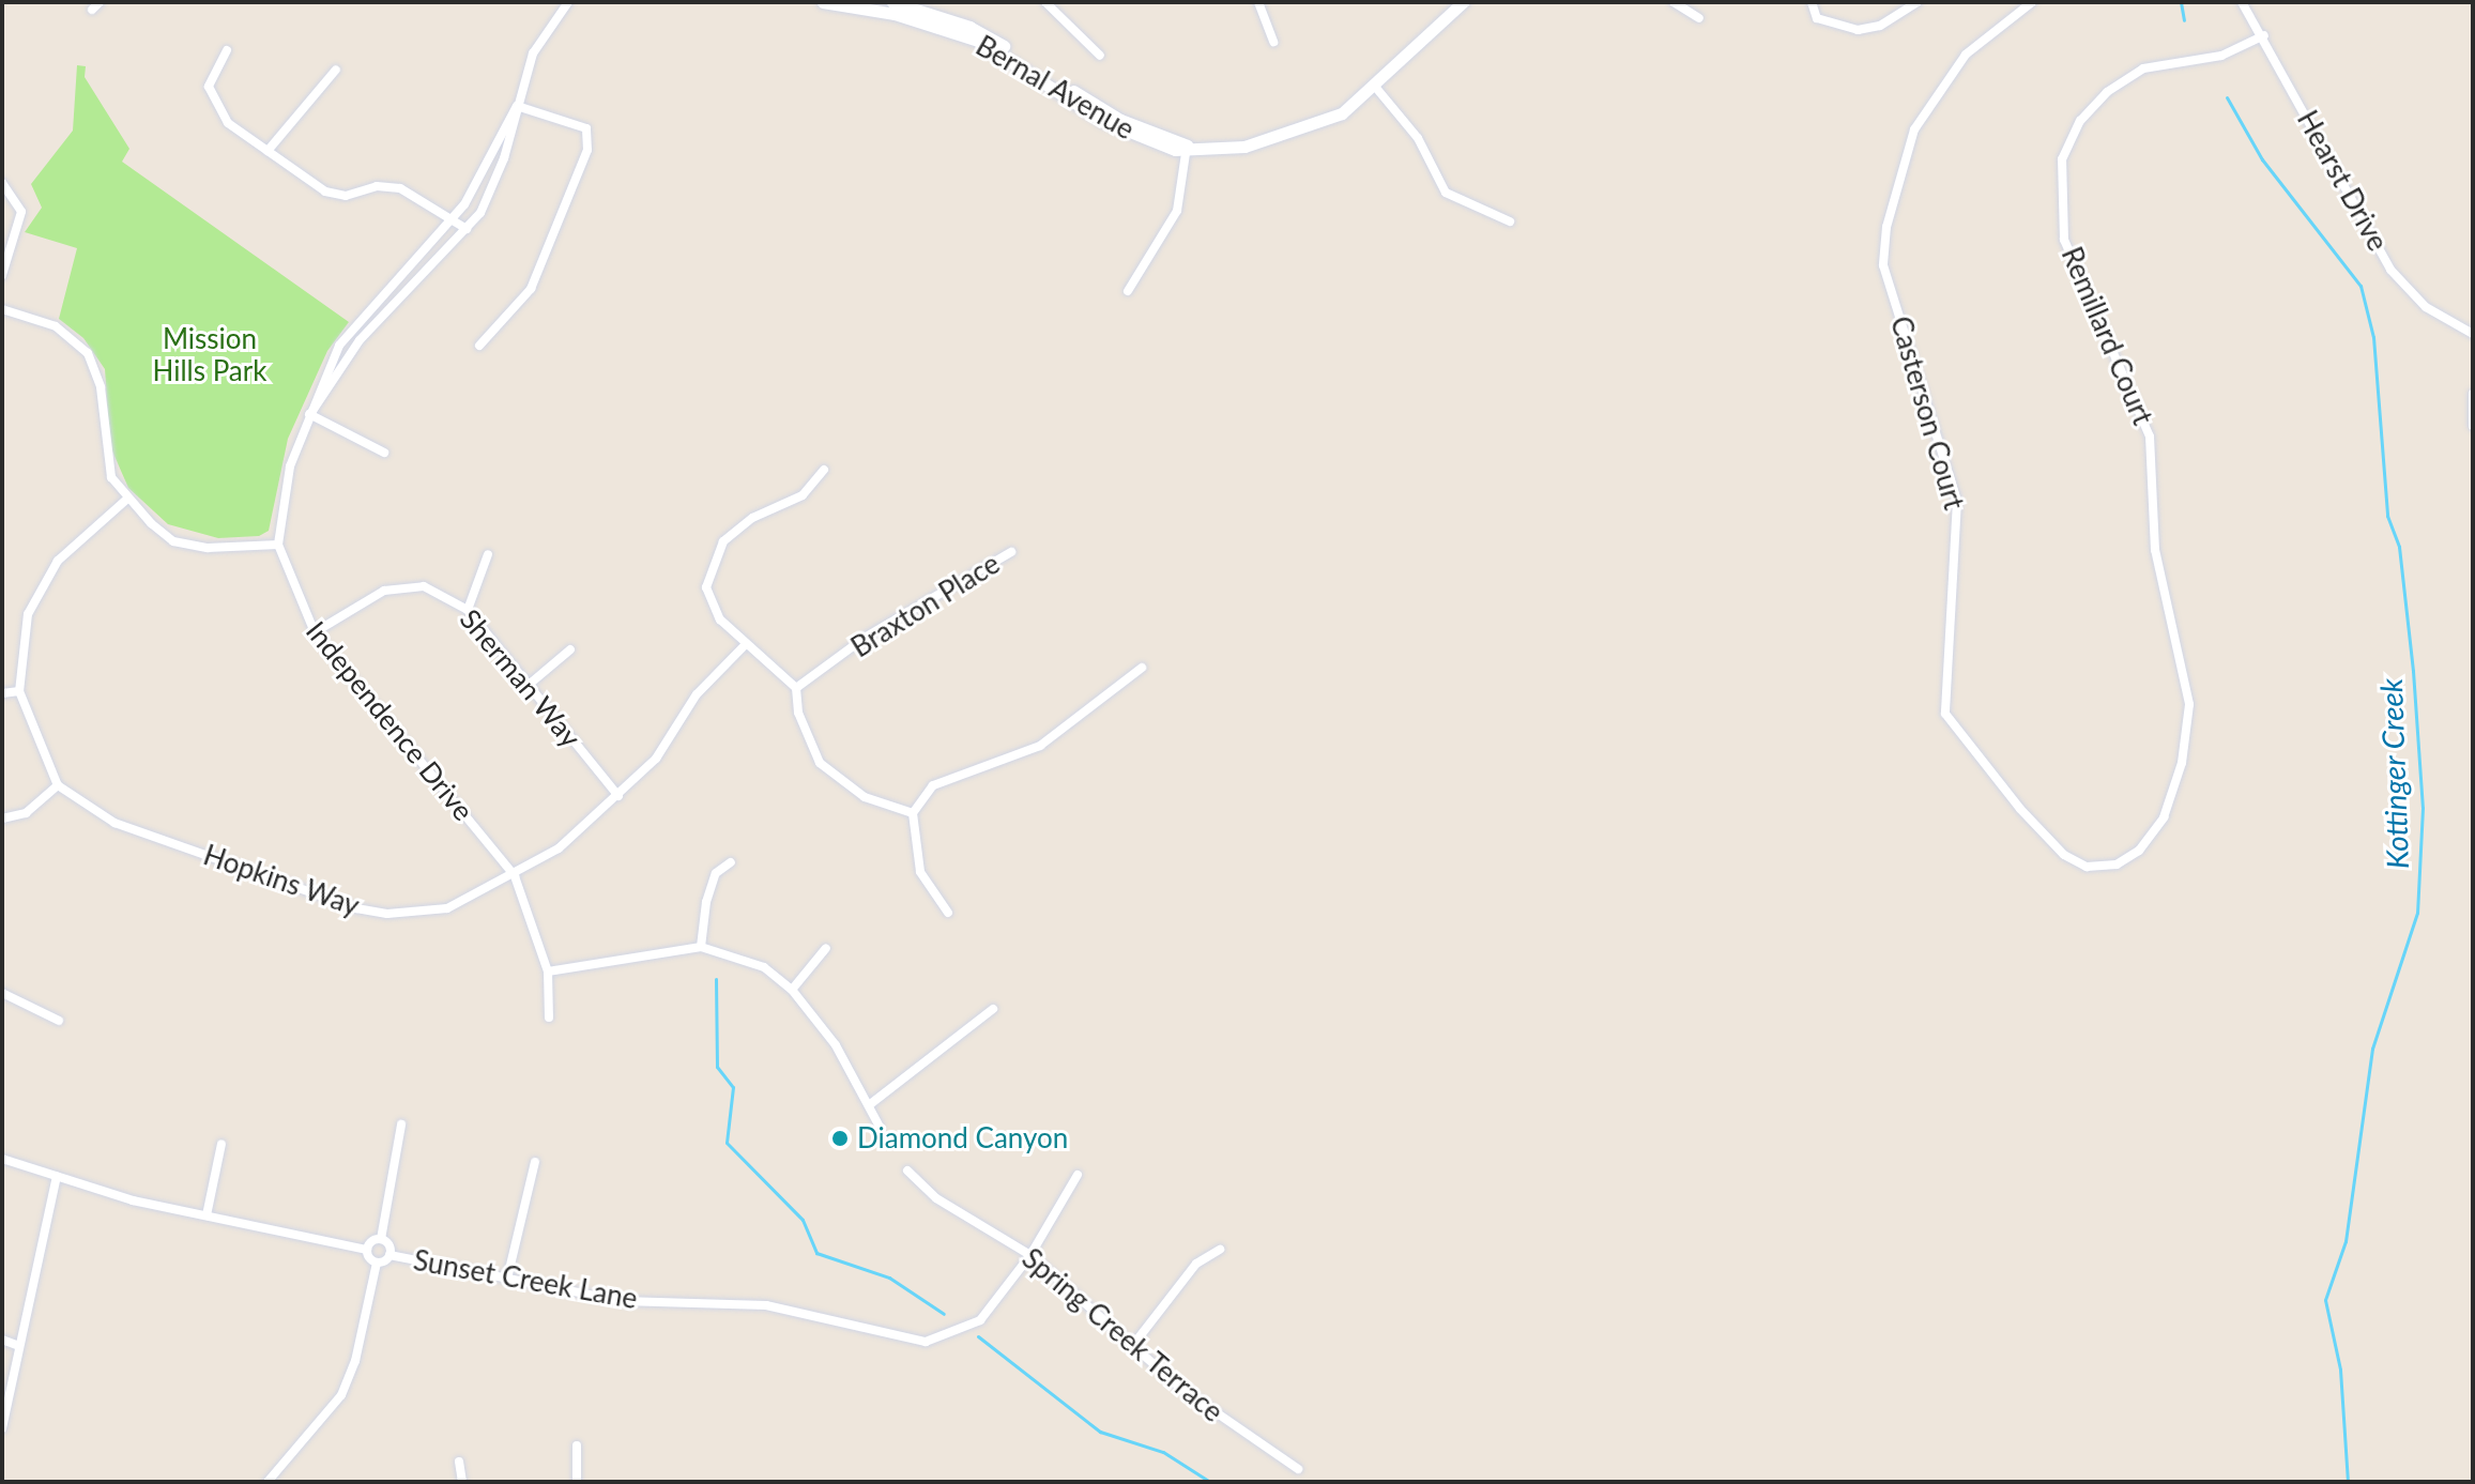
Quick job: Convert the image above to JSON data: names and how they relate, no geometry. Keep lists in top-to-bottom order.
{
  "streets": {
    "main road": ["Bernal Avenue"],
    "street": [
      "Hearst Drive",
      "Remillard Court",
      "Casterson Court",
      "Braxton Place",
      "Sherman Way",
      "Independence Drive",
      "Hopkins Way",
      "Sunset Creek Lane",
      "Spring Creek Terrace"
    ]
  },
  "crossings": [
    ["Hearst Drive", "Remillard Court"],
    ["Remillard Court", "Casterson Court"],
    ["Sherman Way", "Independence Drive"],
    ["Sherman Way", "Hopkins Way"],
    ["Independence Drive", "Hopkins Way"],
    ["Sunset Creek Lane", "Spring Creek Terrace"]
  ],
  "water": ["Kottinger Creek"],
  "parks": ["Mission Hills Park"],
  "places": ["Diamond Canyon"]
}
